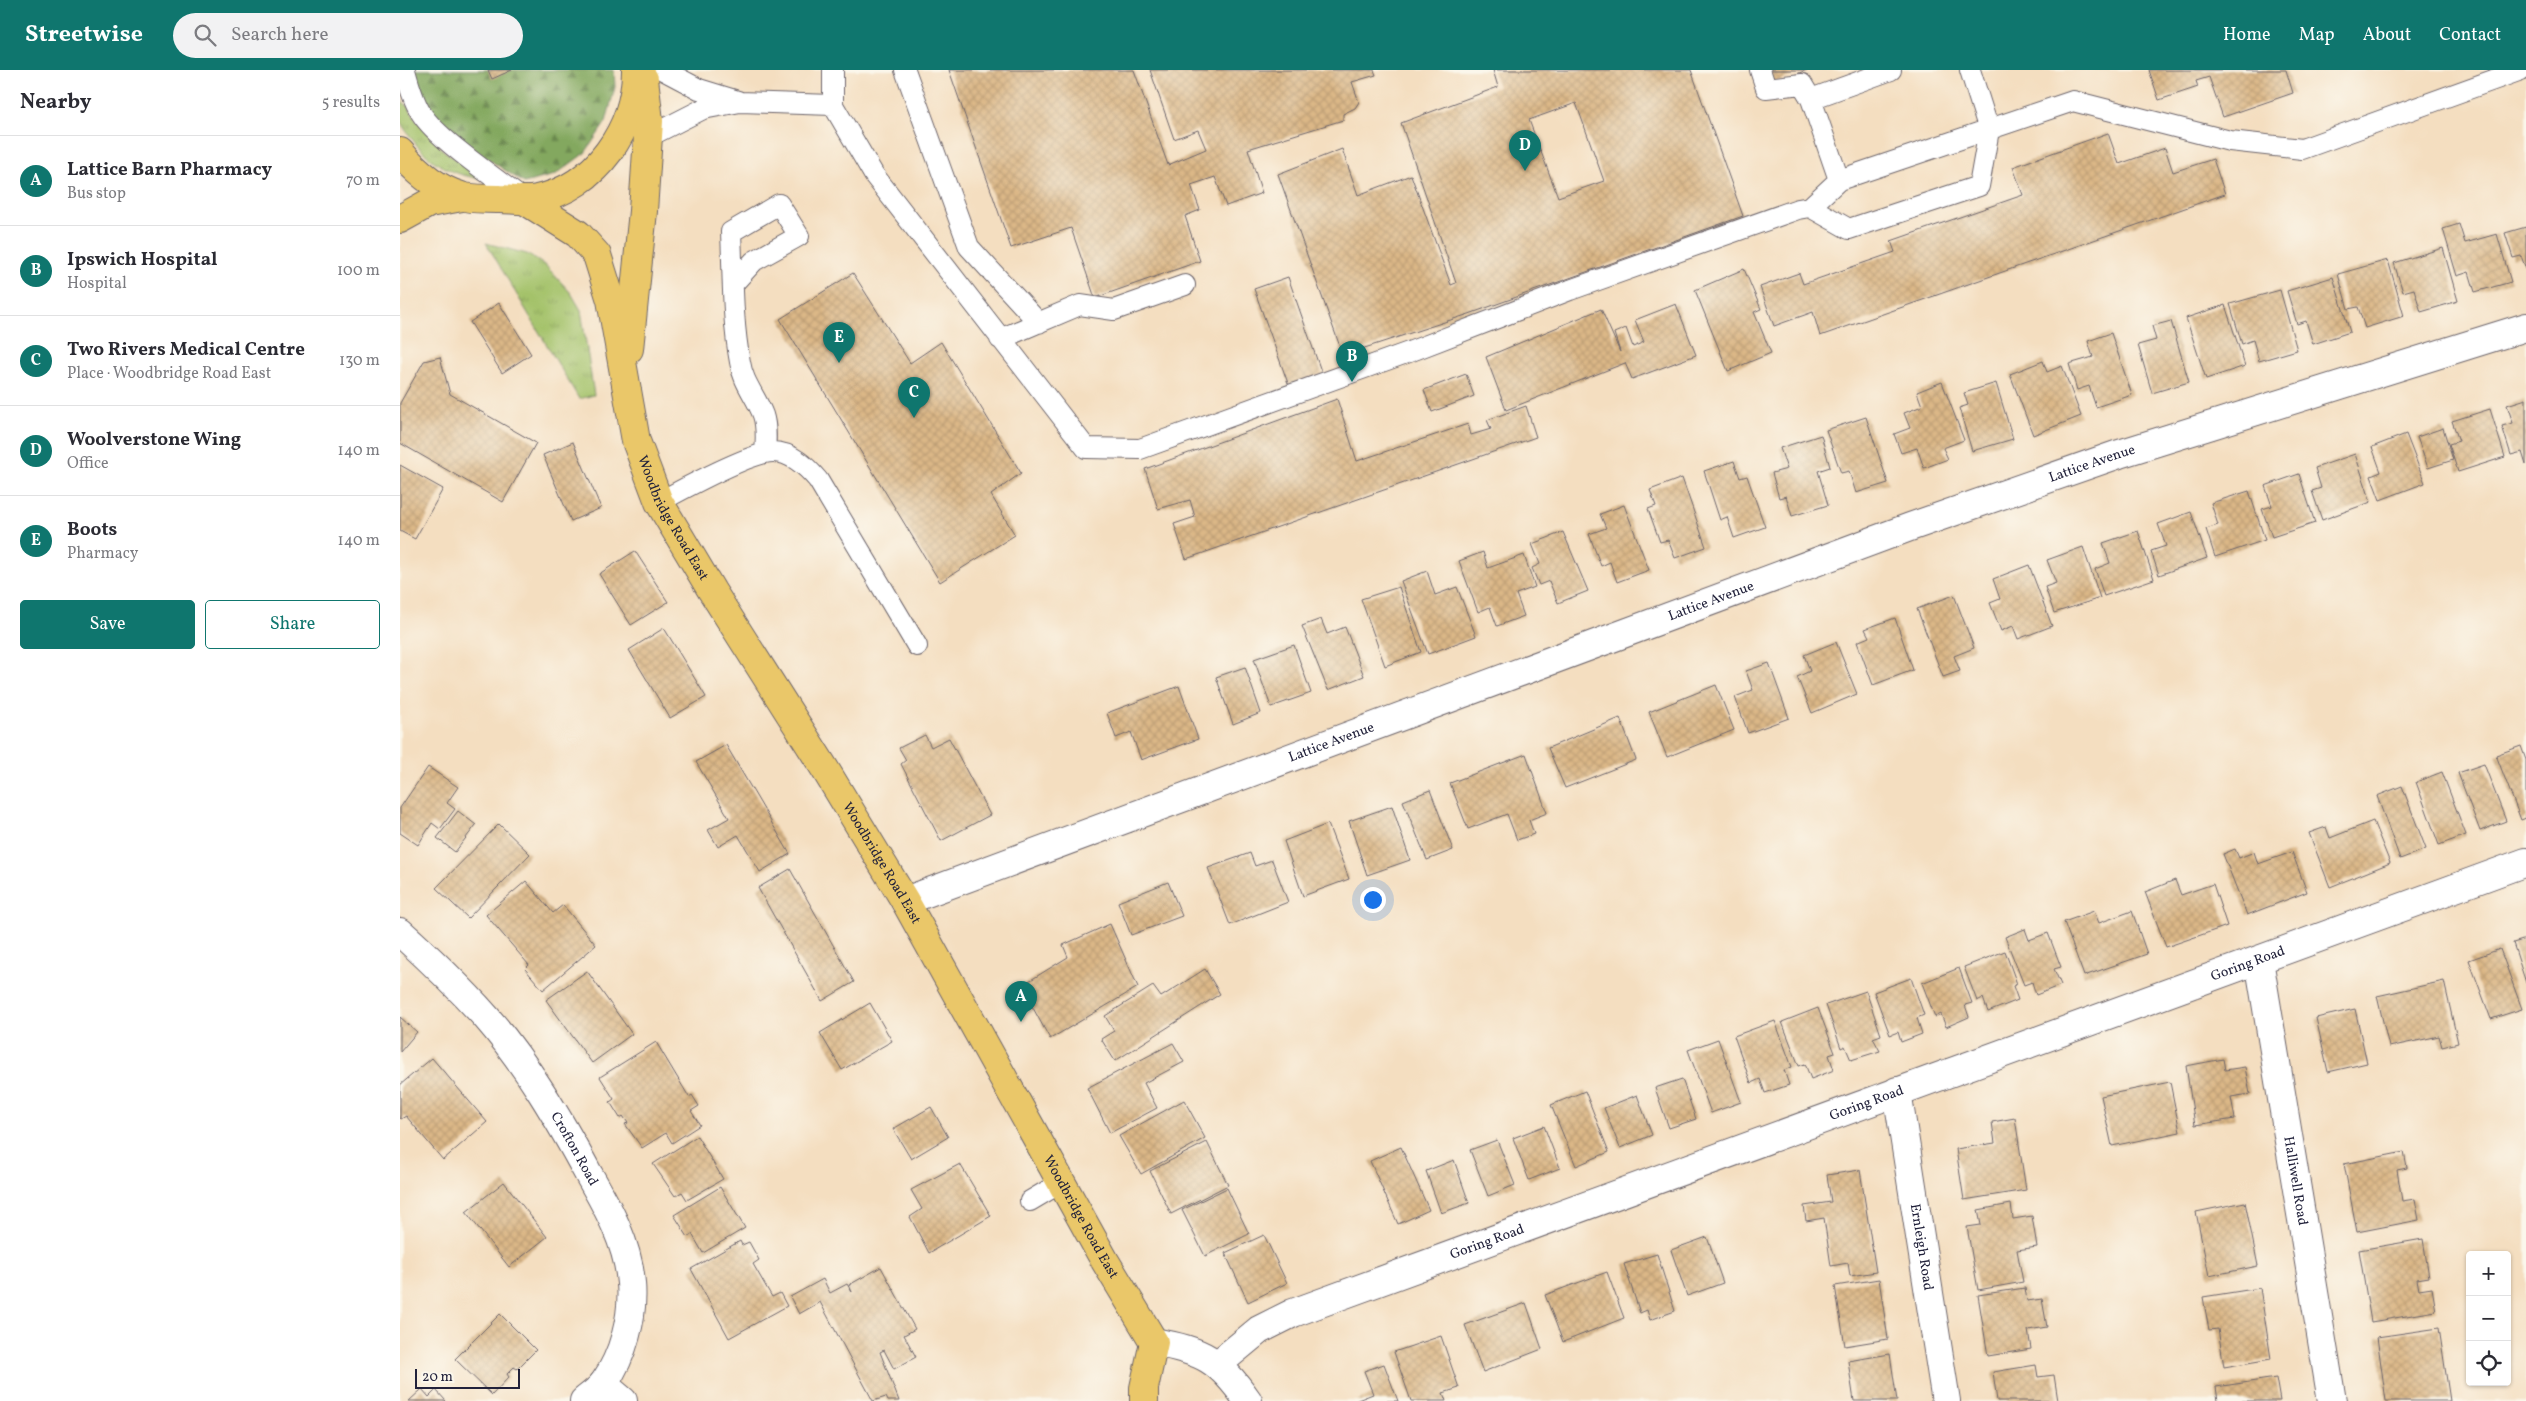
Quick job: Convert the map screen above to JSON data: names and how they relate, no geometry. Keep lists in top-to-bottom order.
{
  "streets": {
    "main road": ["Woodbridge Road East"],
    "street": [
      "Lattice Avenue",
      "Goring Road",
      "Crofton Road",
      "Halliwell Road",
      "Ernleigh Road"
    ]
  },
  "crossings": [
    ["Lattice Avenue", "Woodbridge Road East"],
    ["Goring Road", "Halliwell Road"],
    ["Goring Road", "Ernleigh Road"]
  ],
  "scale_bar": "20 m",
  "page": {
    "header": "Streetwise",
    "search": "Search here",
    "nav": [
      "Home",
      "Map",
      "About",
      "Contact"
    ],
    "heading": ["Nearby", "5 results"],
    "pins": [
      "D",
      "E",
      "B",
      "C",
      "A"
    ],
    "list": [
      {
        "mark": "A",
        "name": "Lattice Barn Pharmacy",
        "note": "Bus stop",
        "value": "70 m"
      },
      {
        "mark": "B",
        "name": "Ipswich Hospital",
        "note": "Hospital",
        "value": "100 m"
      },
      {
        "mark": "C",
        "name": "Two Rivers Medical Centre",
        "note": "Place · Woodbridge Road East",
        "value": "130 m"
      },
      {
        "mark": "D",
        "name": "Woolverstone Wing",
        "note": "Office",
        "value": "140 m"
      },
      {
        "mark": "E",
        "name": "Boots",
        "note": "Pharmacy",
        "value": "140 m"
      }
    ],
    "buttons": ["Save", "Share"],
    "map_buttons": ["+", "−"],
    "scale": "20 m"
  }
}
